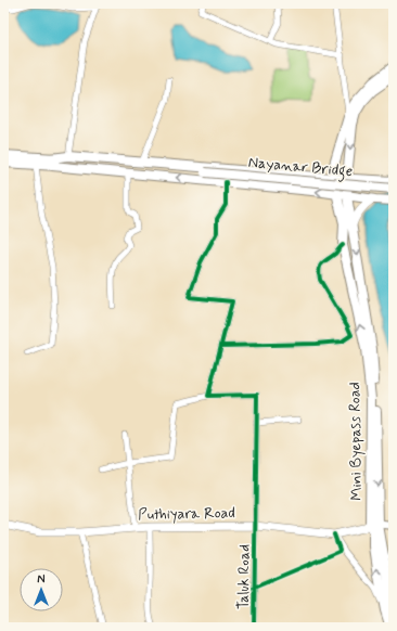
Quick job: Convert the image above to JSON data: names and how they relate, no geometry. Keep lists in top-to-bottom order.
{
  "streets": {
    "main road": ["Nayanar Bridge", "Mini Byepass Road", "Puthiyara Road"],
    "street": ["Taluk Road"]
  },
  "crossings": [
    ["Mini Byepass Road", "Puthiyara Road"],
    ["Puthiyara Road", "Taluk Road"]
  ],
  "north": "top"
}
